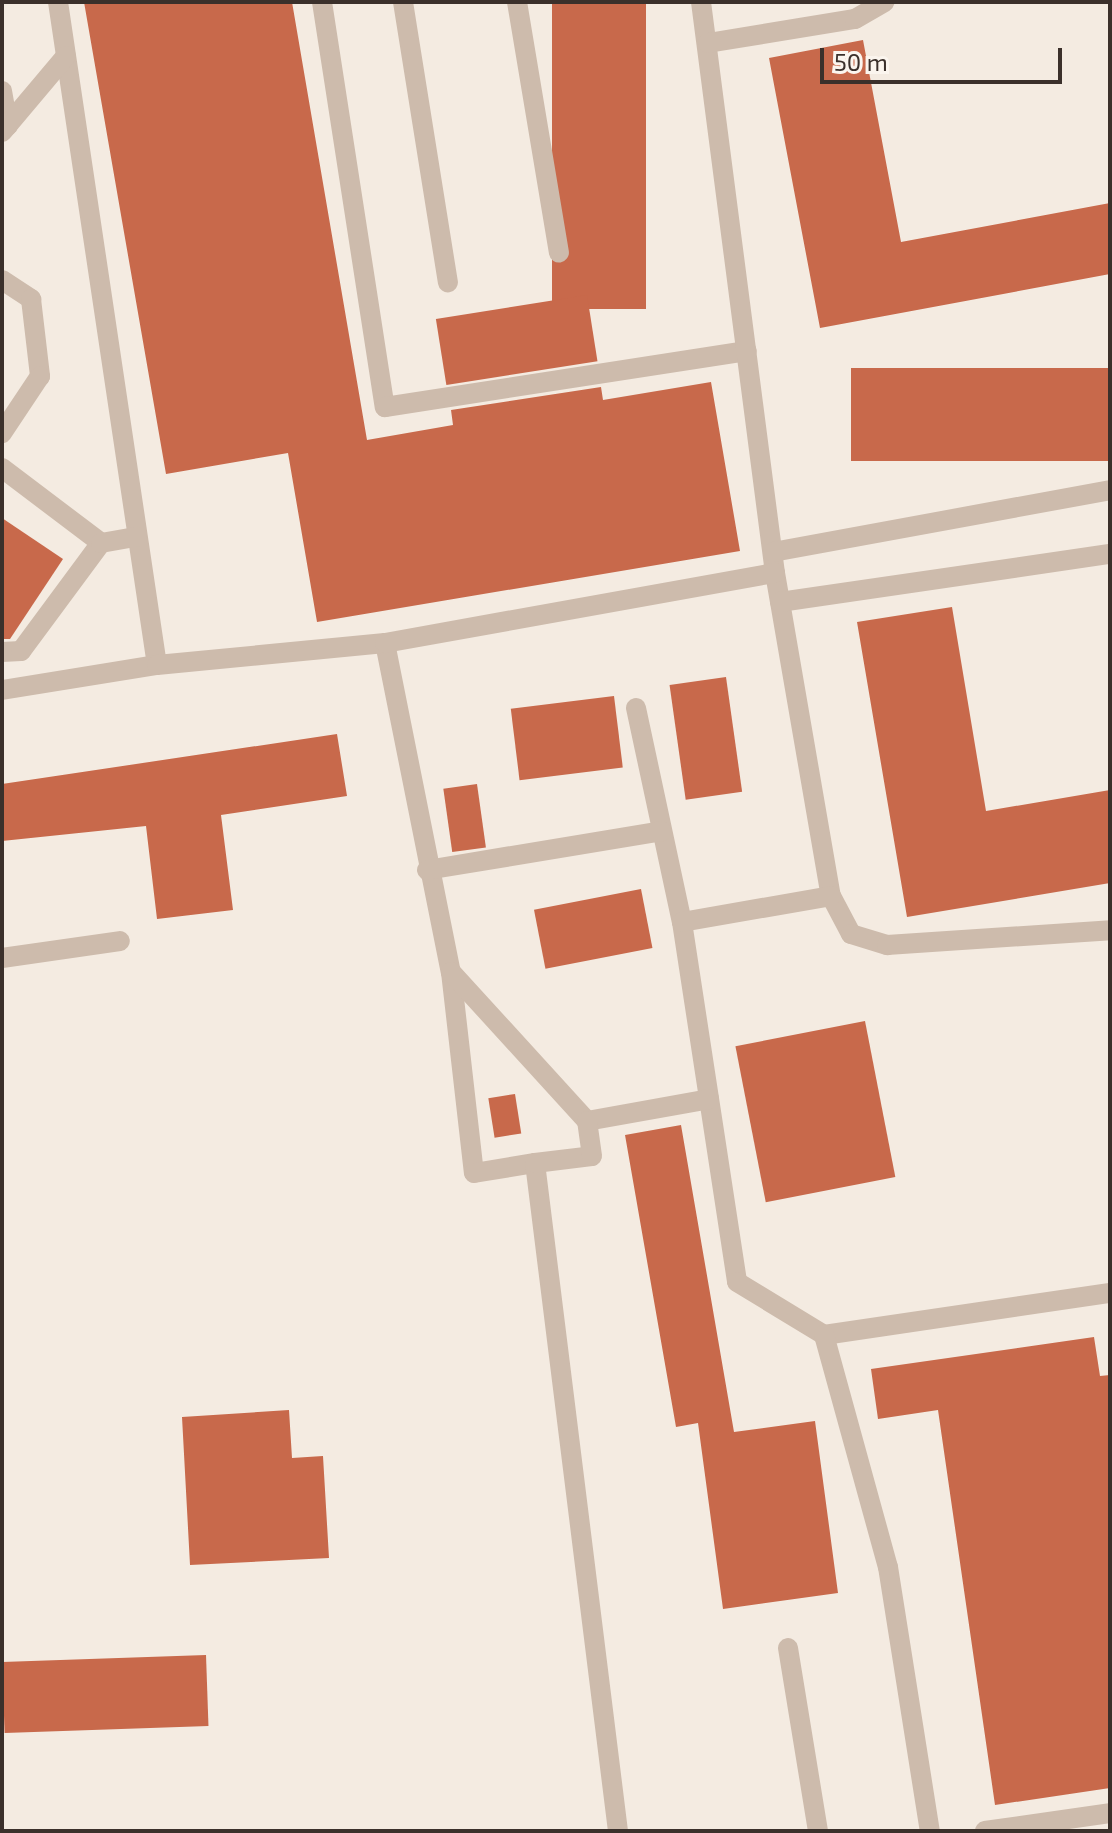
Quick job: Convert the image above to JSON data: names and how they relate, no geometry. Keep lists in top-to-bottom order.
{
  "scale_bar": "50 m"
}
